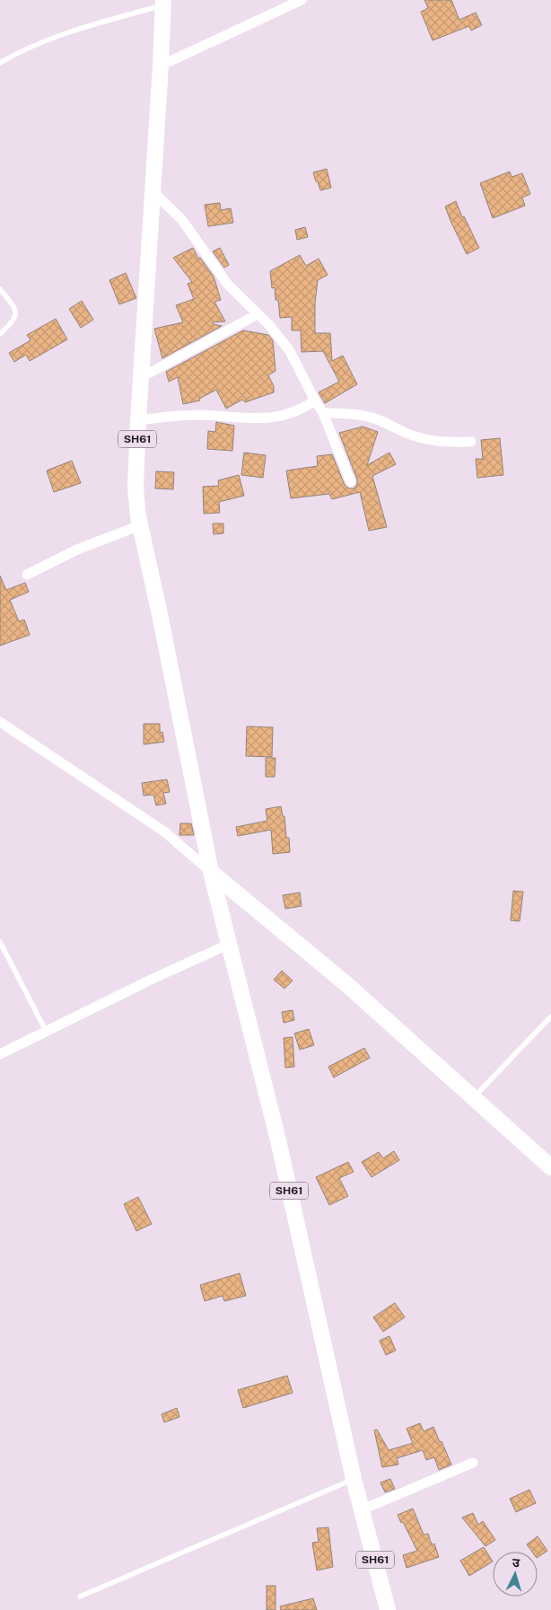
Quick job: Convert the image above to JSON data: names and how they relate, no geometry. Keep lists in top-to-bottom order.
{
  "streets": {
    "main road": ["SH61"]
  },
  "north": "top"
}
